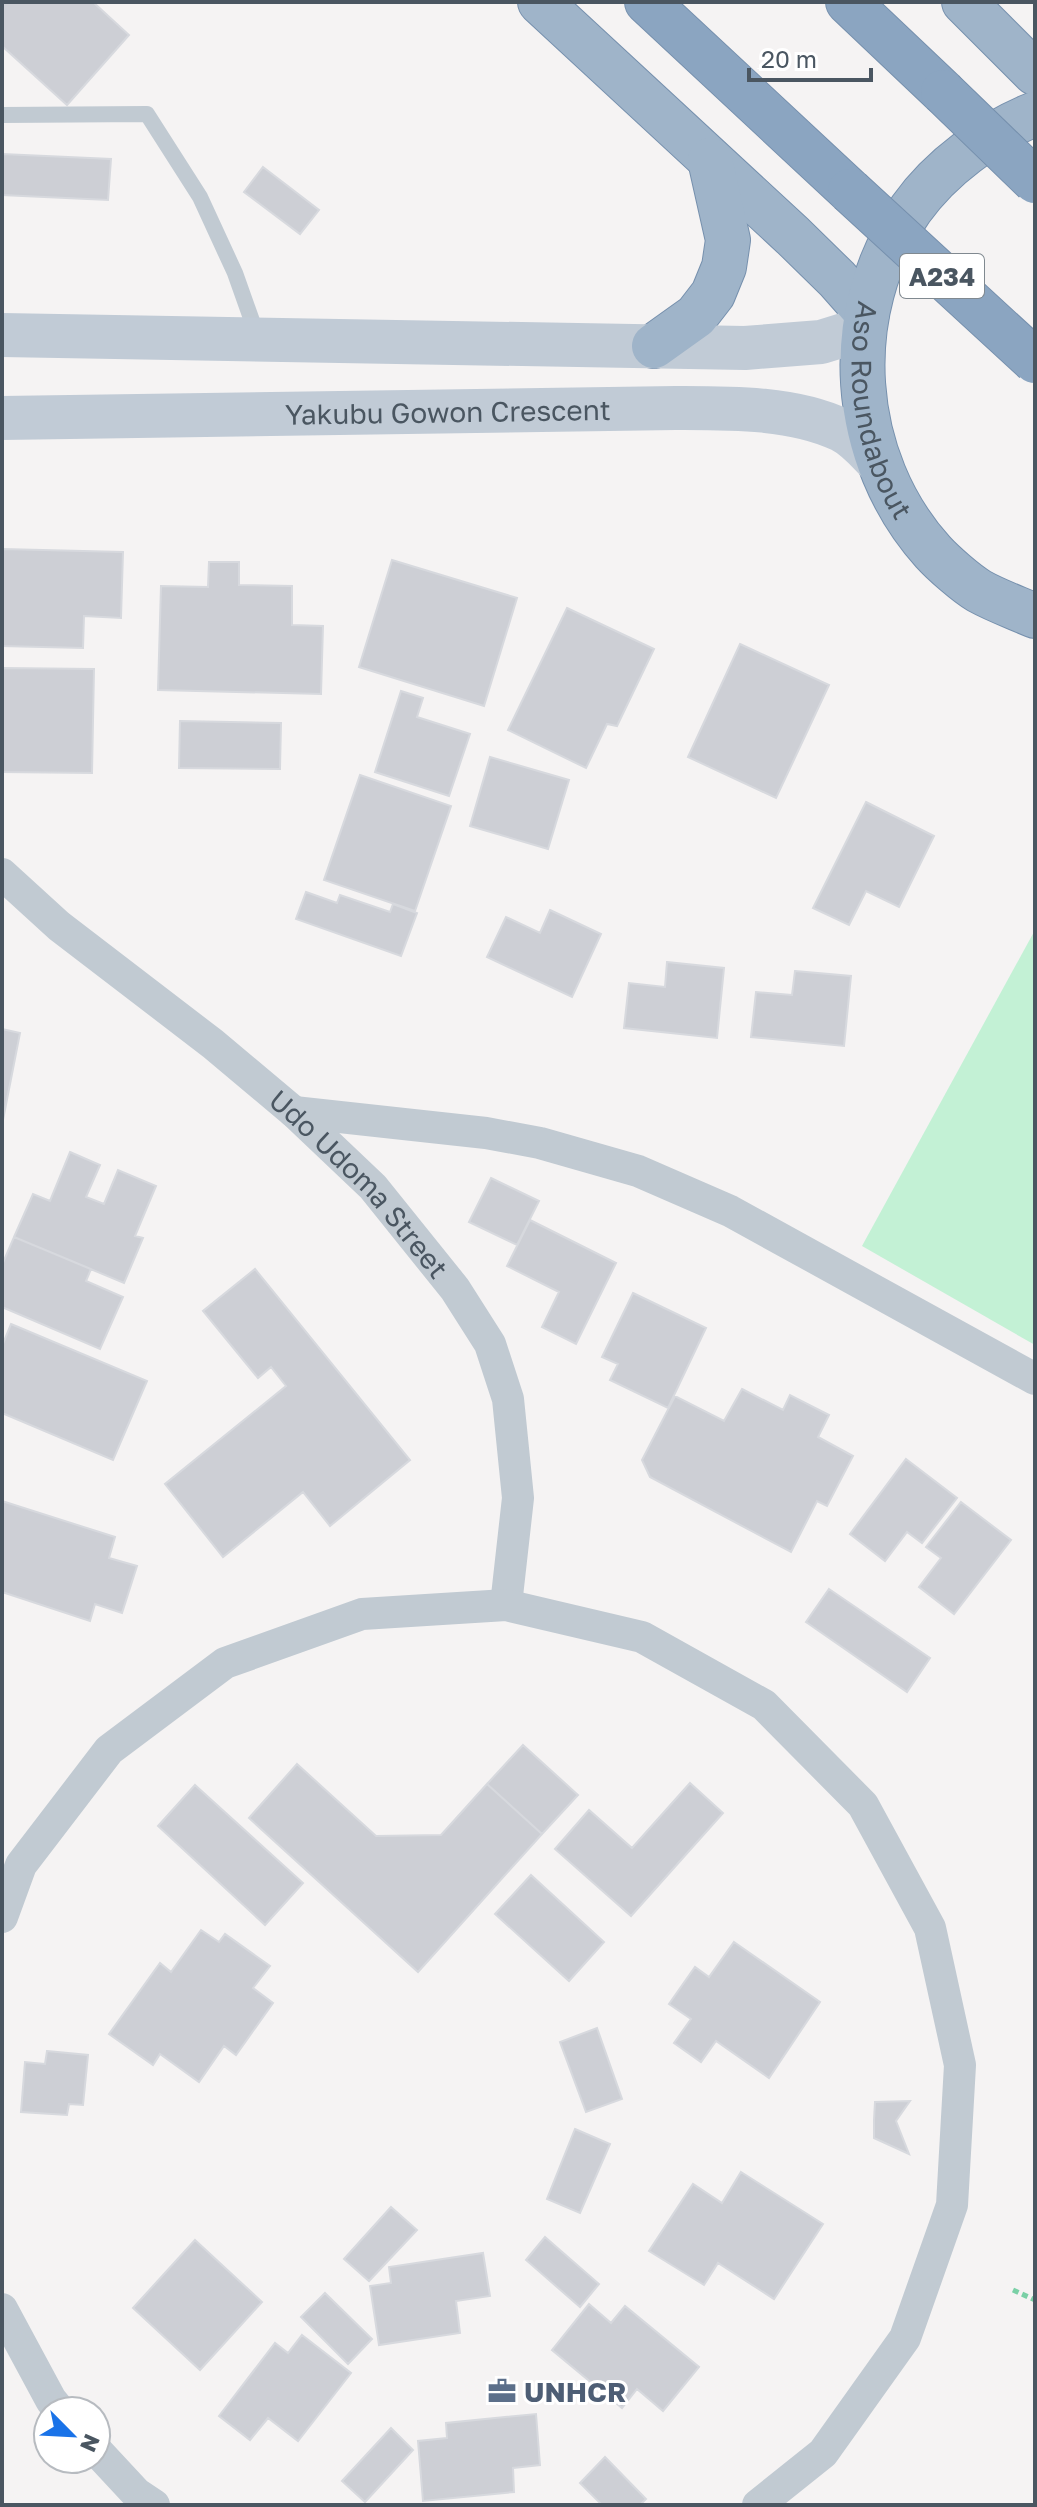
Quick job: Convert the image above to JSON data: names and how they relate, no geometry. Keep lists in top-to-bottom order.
{
  "streets": {
    "highway": ["A234", "Aso Roundabout"],
    "main road": ["Yakubu Gowon Crescent"],
    "street": ["Udo Udoma Street"]
  },
  "crossings": [
    ["Aso Roundabout", "Yakubu Gowon Crescent"]
  ],
  "places": {
    "office": ["UNHCR"]
  },
  "scale_bar": "20 m",
  "north": "bottom right"
}
